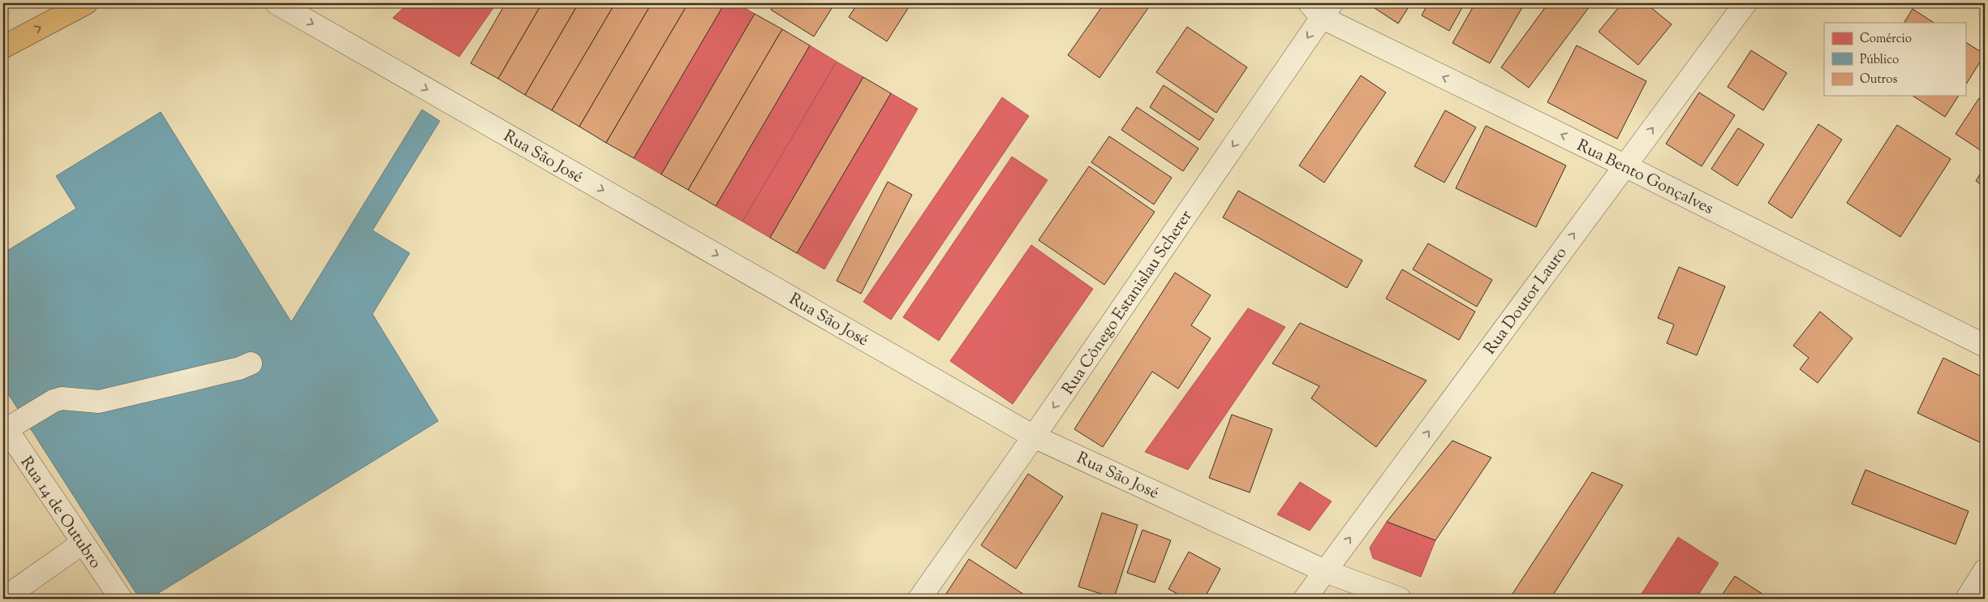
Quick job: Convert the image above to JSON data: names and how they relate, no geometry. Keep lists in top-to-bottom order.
{
  "streets": {
    "street": [
      "Rua São José",
      "Rua Bento Gonçalves",
      "Rua Doutor Lauro",
      "Rua Cônego Estanislau Scherer",
      "Rua 14 de Outubro"
    ]
  },
  "crossings": [
    ["Rua São José", "Rua Doutor Lauro"],
    ["Rua São José", "Rua Cônego Estanislau Scherer"],
    ["Rua Bento Gonçalves", "Rua Doutor Lauro"],
    ["Rua Bento Gonçalves", "Rua Cônego Estanislau Scherer"]
  ],
  "one_way": [
    "Rua São José",
    "Rua Bento Gonçalves",
    "Rua Doutor Lauro",
    "Rua Cônego Estanislau Scherer"
  ],
  "legend": ["Comércio", "Público", "Outros"]
}
